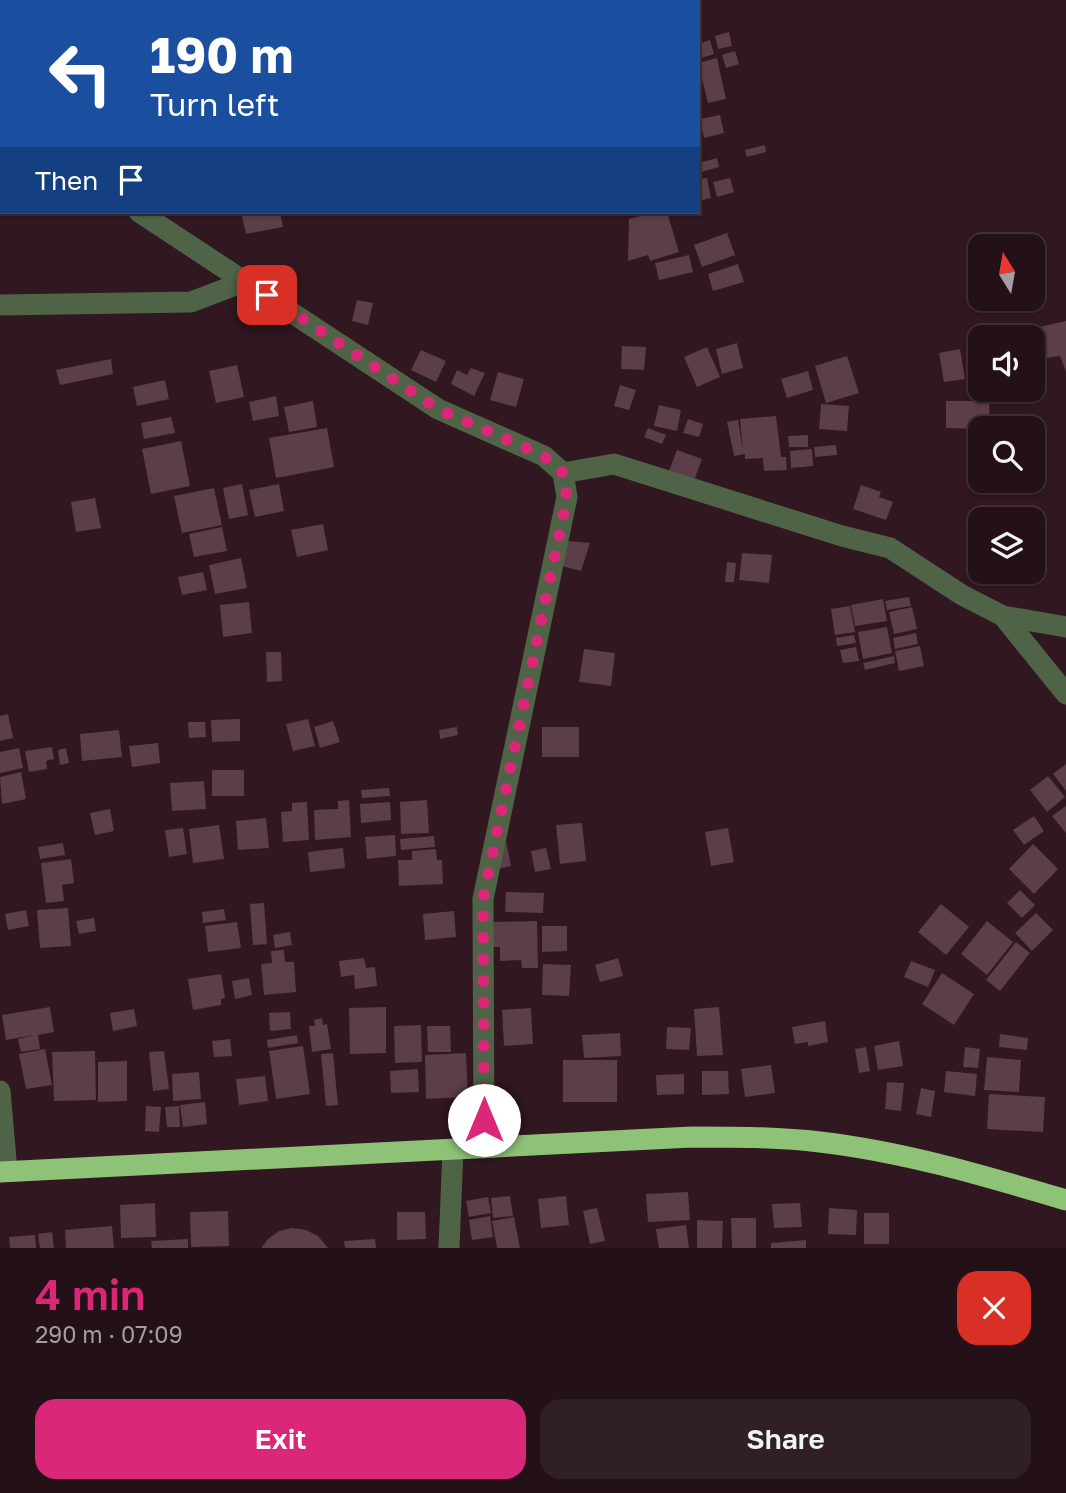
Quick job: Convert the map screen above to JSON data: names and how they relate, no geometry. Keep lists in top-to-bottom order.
{
  "north": "top",
  "page": {
    "turn": ["190 m", "Turn left"],
    "then": "Then",
    "heading": ["4 min", "290 m · 07:09"],
    "buttons": ["Exit", "Share"]
  }
}
